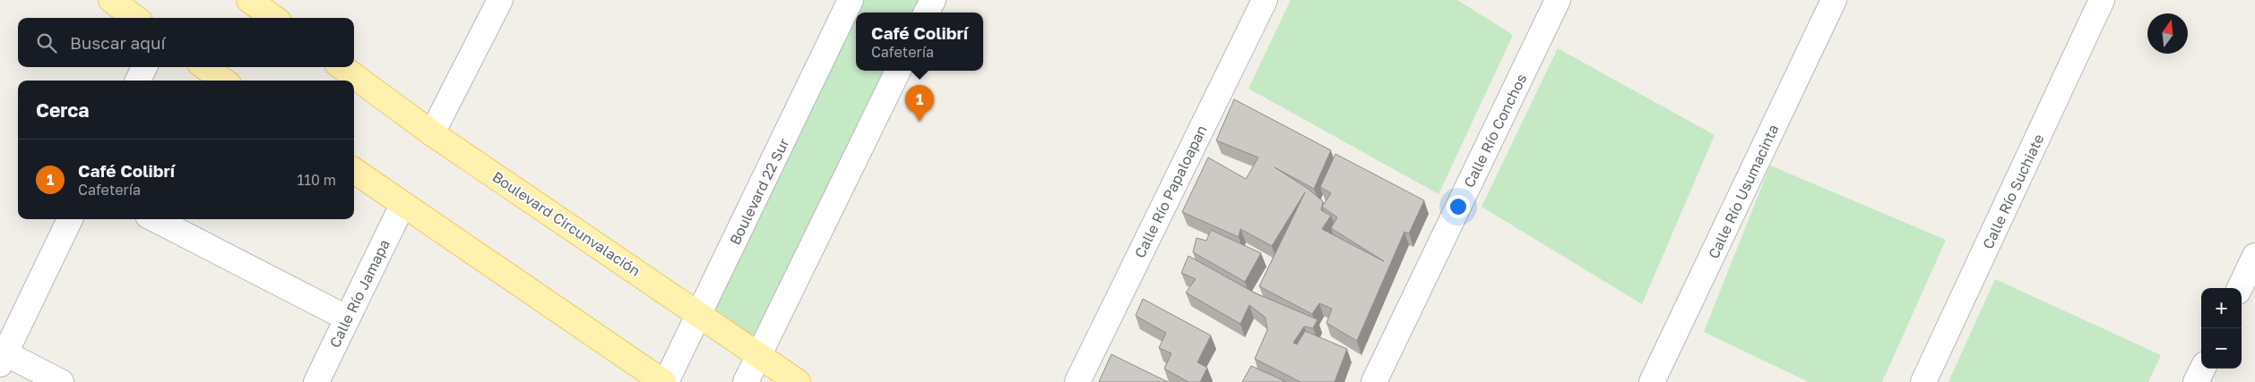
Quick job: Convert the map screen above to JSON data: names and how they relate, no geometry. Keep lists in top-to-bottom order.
{
  "streets": {
    "main road": ["Boulevard Circunvalación"],
    "street": [
      "Calle Río Conchos",
      "Boulevard 22 Sur",
      "Calle Río Papaloapan",
      "Calle Río Usumacinta",
      "Calle Río Suchiate",
      "Calle Río Jamapa"
    ]
  },
  "crossings": [
    ["Boulevard 22 Sur", "Boulevard Circunvalación"]
  ],
  "north": "top",
  "page": {
    "popup": ["Café Colibrí", "Cafetería"],
    "search": "Buscar aquí",
    "heading": "Cerca",
    "pins": "1",
    "list": [
      {
        "mark": "1",
        "name": "Café Colibrí",
        "note": "Cafetería",
        "value": "110 m"
      }
    ],
    "map_buttons": ["+", "−"]
  }
}
